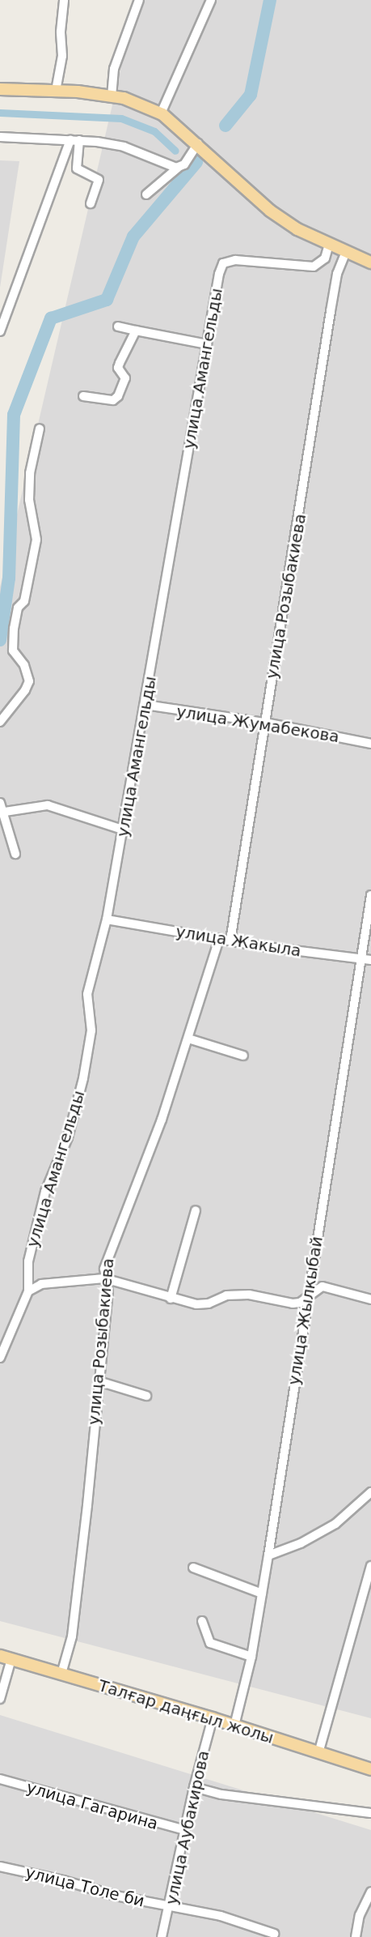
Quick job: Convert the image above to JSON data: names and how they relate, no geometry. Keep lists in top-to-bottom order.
{
  "streets": {
    "main road": ["Талғар даңғыл жолы"],
    "street": [
      "улица Амангельды",
      "улица Розыбакиева",
      "улица Жумабекова",
      "улица Жакыла",
      "улица Жылкыбай",
      "улица Гагарина",
      "улица Аубакирова",
      "улица Толе би"
    ]
  },
  "crossings": [
    ["улица Амангельды", "улица Жумабекова"],
    ["улица Амангельды", "улица Жакыла"],
    ["улица Розыбакиева", "улица Жумабекова"],
    ["улица Розыбакиева", "улица Жакыла"],
    ["улица Розыбакиева", "Талғар даңғыл жолы"],
    ["улица Жакыла", "улица Жылкыбай"],
    ["улица Жылкыбай", "Талғар даңғыл жолы"],
    ["Талғар даңғыл жолы", "улица Аубакирова"],
    ["улица Гагарина", "улица Аубакирова"],
    ["улица Аубакирова", "улица Толе би"]
  ]
}
